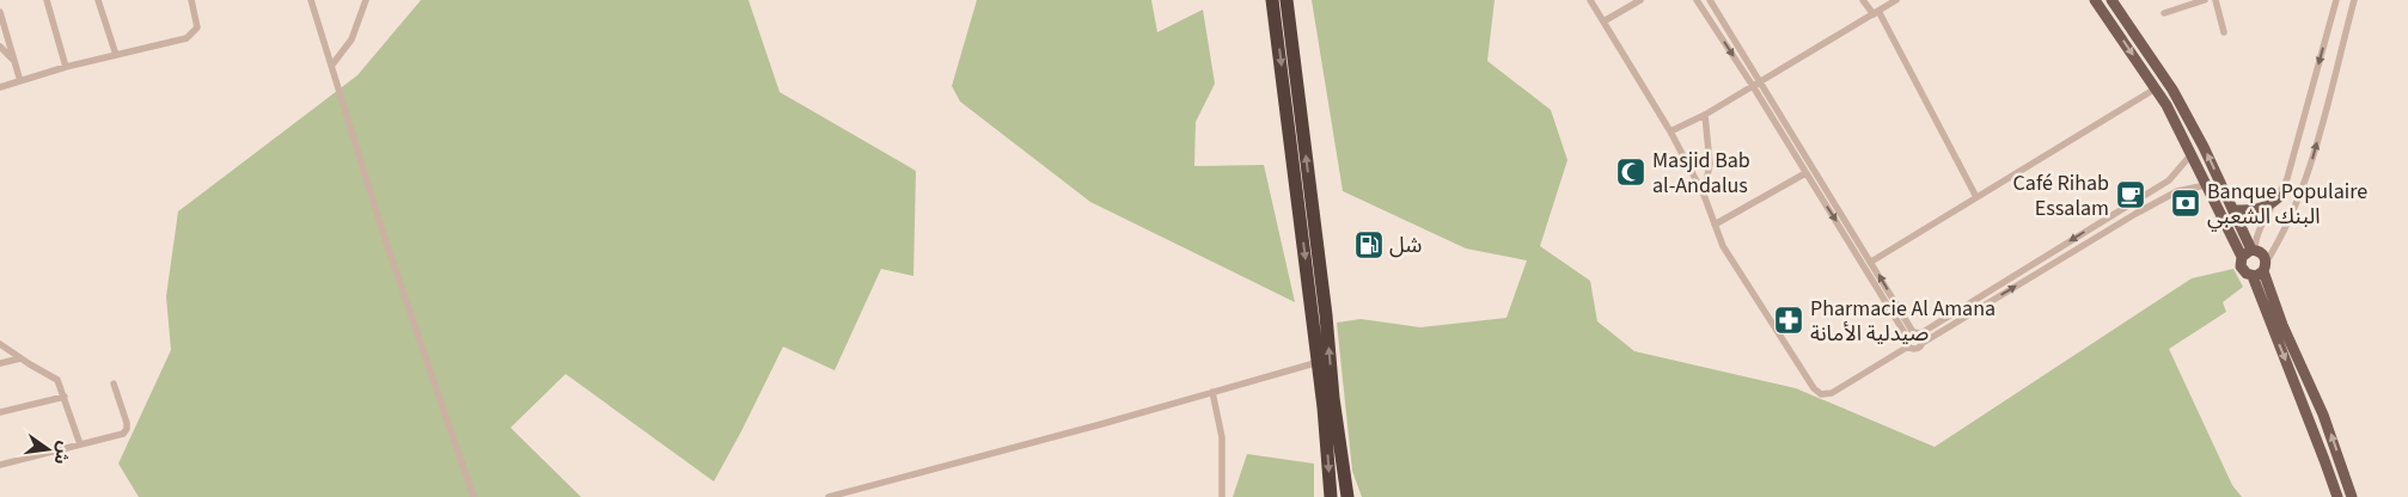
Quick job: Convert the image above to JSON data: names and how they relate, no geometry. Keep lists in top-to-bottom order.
{
  "places": {
    "mosque": ["Masjid Bab al-Andalus"],
    "cafe": ["Café Rihab Essalam"],
    "bank": ["Banque Populaire البنك الشعبي"],
    "fuel station": ["شل"],
    "pharmacy": ["Pharmacie Al Amana صيدلية الأمانة"]
  },
  "north": "right"
}
